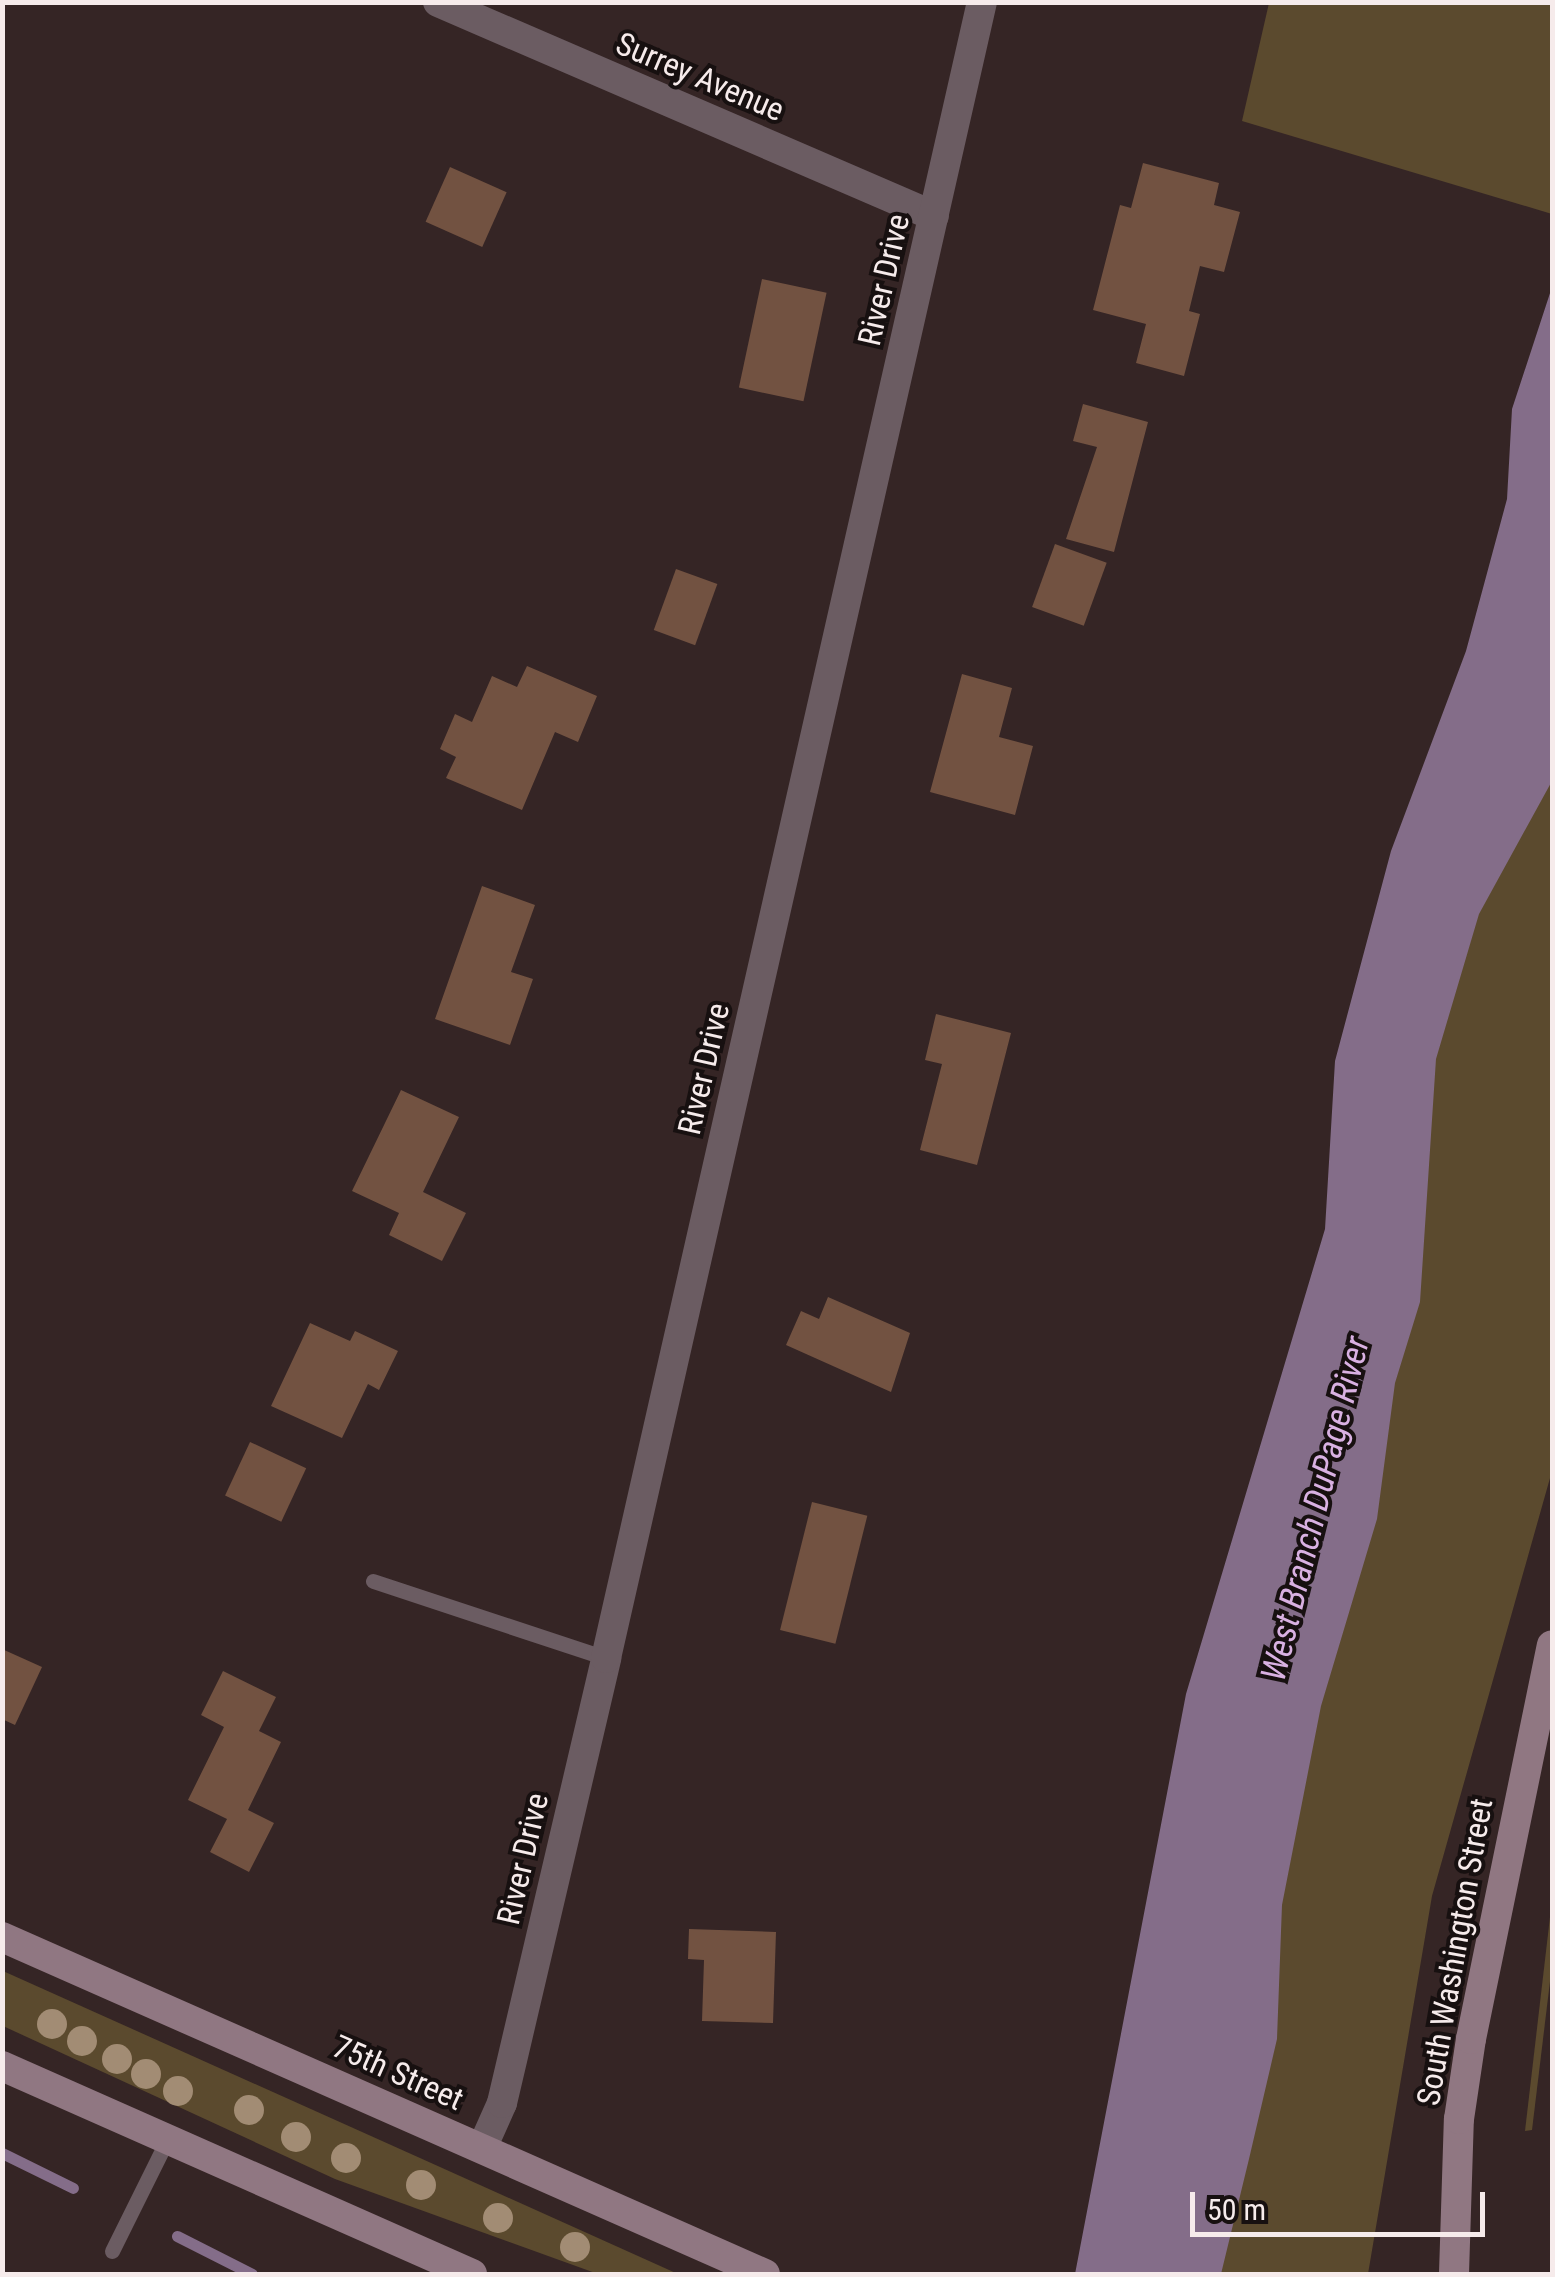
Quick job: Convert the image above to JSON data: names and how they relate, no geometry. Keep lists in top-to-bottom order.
{
  "streets": {
    "main road": ["South Washington Street", "75th Street"],
    "street": ["Surrey Avenue", "River Drive"]
  },
  "crossings": [
    ["Surrey Avenue", "River Drive"],
    ["River Drive", "75th Street"]
  ],
  "water": ["West Branch DuPage River"],
  "scale_bar": "50 m"
}
